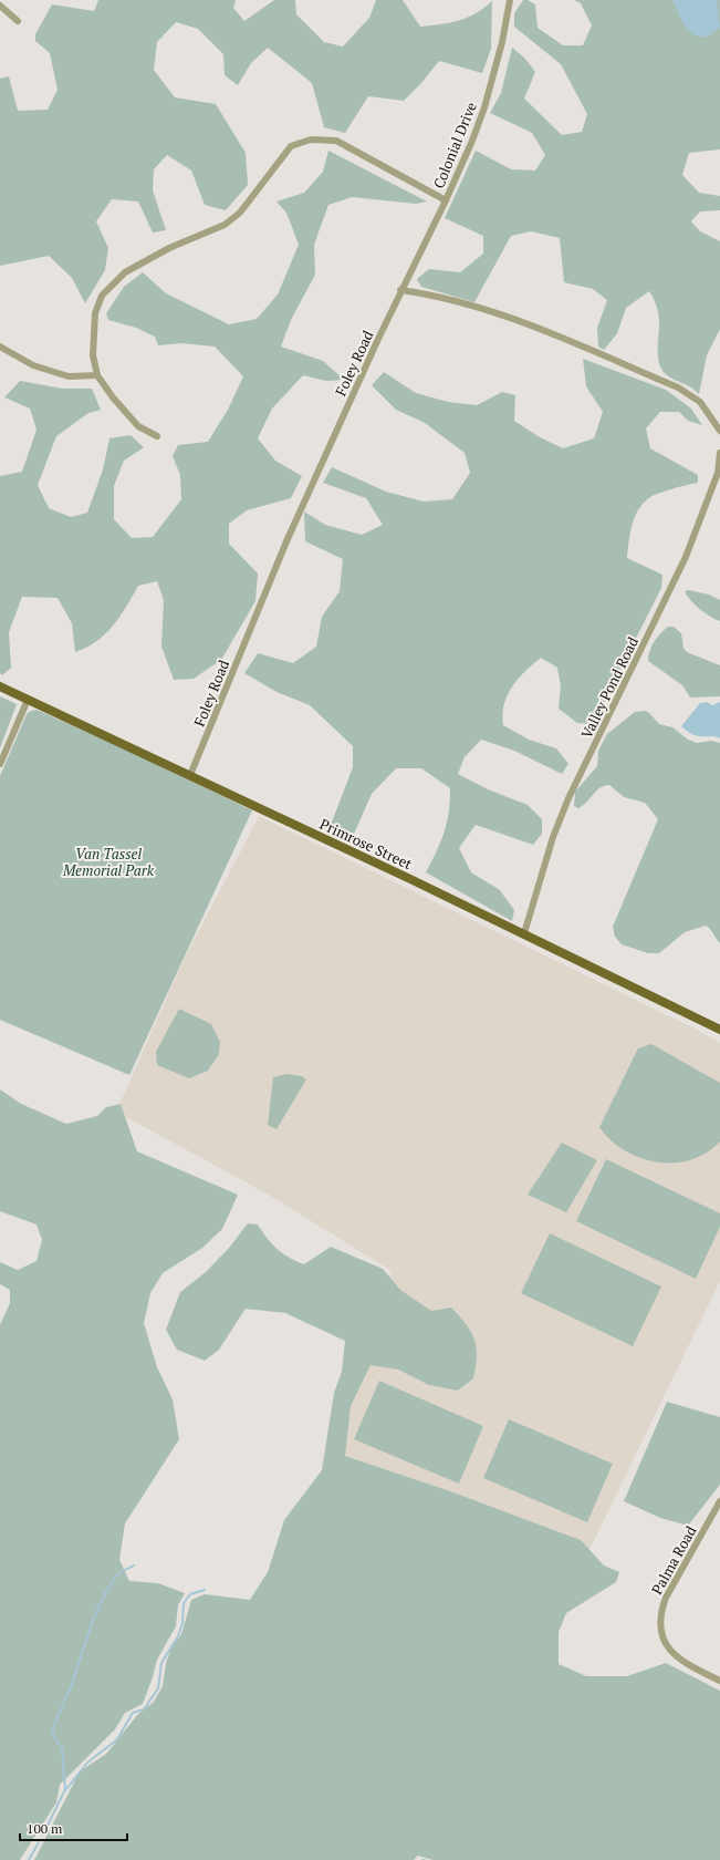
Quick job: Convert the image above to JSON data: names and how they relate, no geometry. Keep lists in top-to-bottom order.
{
  "streets": {
    "main road": ["Primrose Street"],
    "street": [
      "Colonial Drive",
      "Foley Road",
      "Valley Pond Road",
      "Palma Road"
    ]
  },
  "crossings": [
    ["Colonial Drive", "Foley Road"],
    ["Foley Road", "Primrose Street"],
    ["Valley Pond Road", "Primrose Street"]
  ],
  "parks": ["Van Tassel Memorial Park"],
  "scale_bar": "100 m"
}
